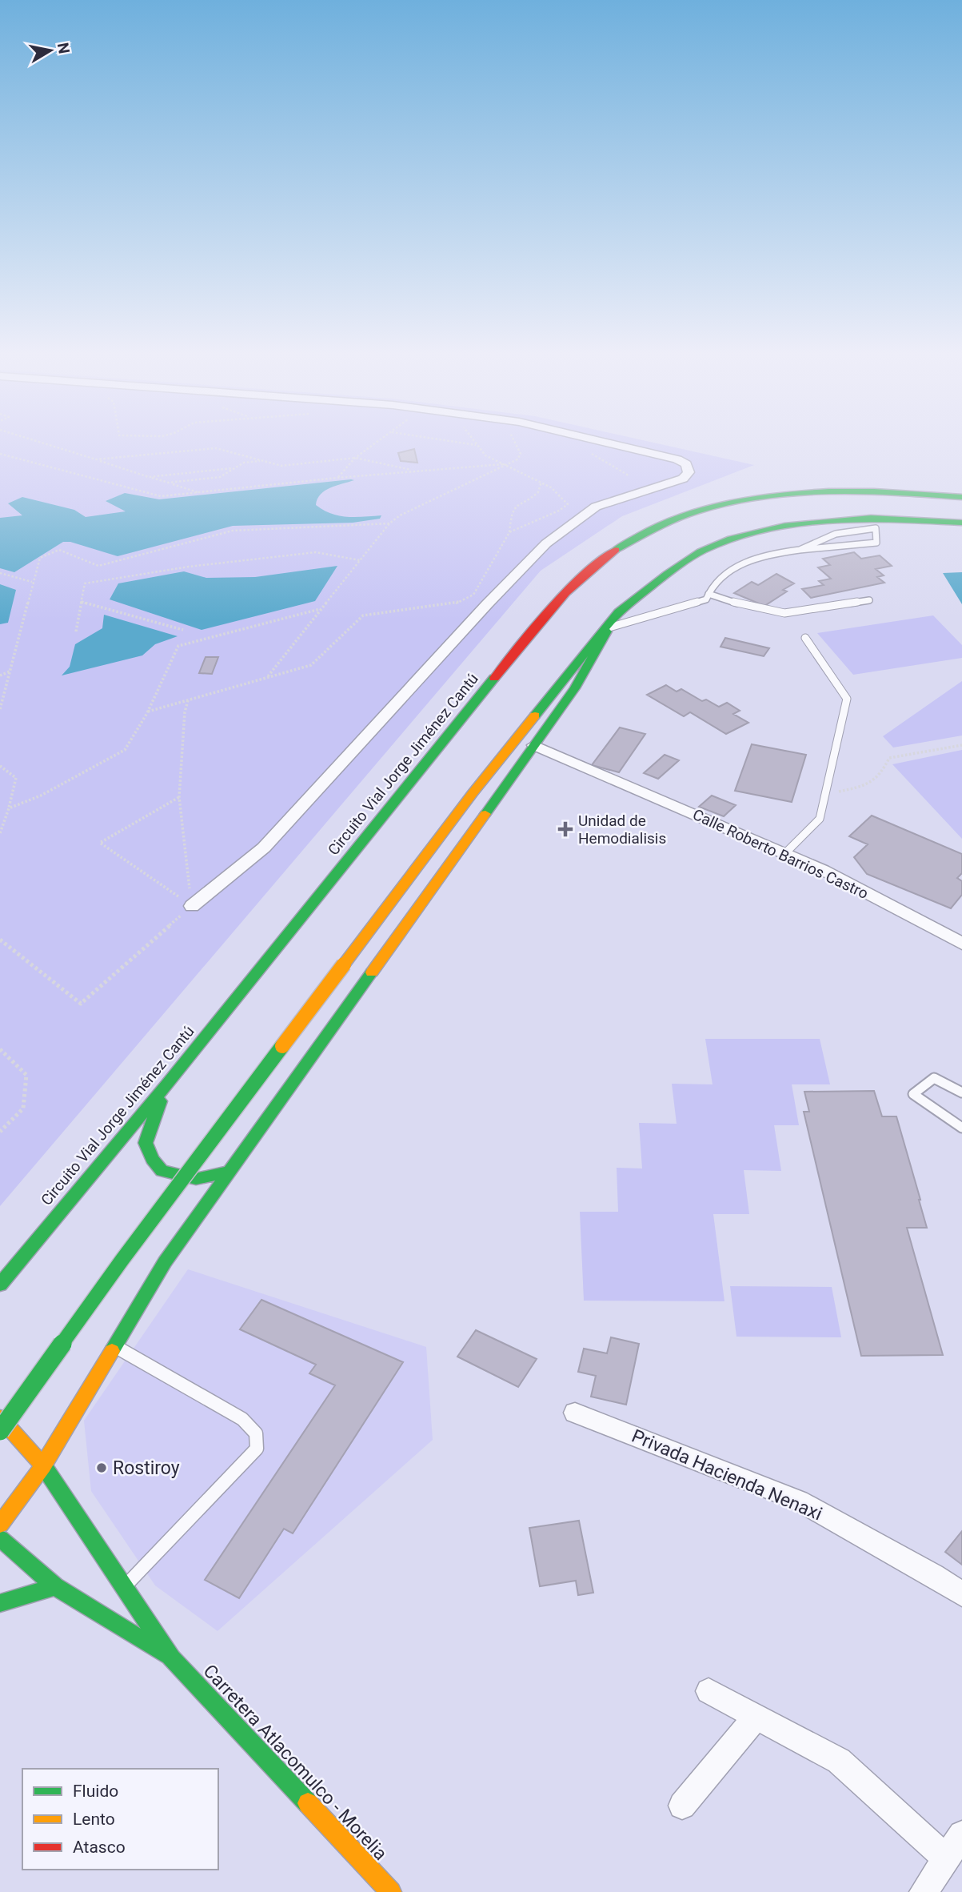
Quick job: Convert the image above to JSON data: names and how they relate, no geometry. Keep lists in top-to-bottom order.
{
  "streets": {
    "main road": ["Circuito Vial Jorge Jiménez Cantú", "Carretera Atlacomulco - Morelia"],
    "street": ["Calle Roberto Barrios Castro", "Privada Hacienda Nenaxi"]
  },
  "places": {
    "health": ["Unidad de Hemodialisis"],
    "other": ["Rostiroy"]
  },
  "legend": ["Fluido", "Lento", "Atasco"],
  "north": "right"
}
